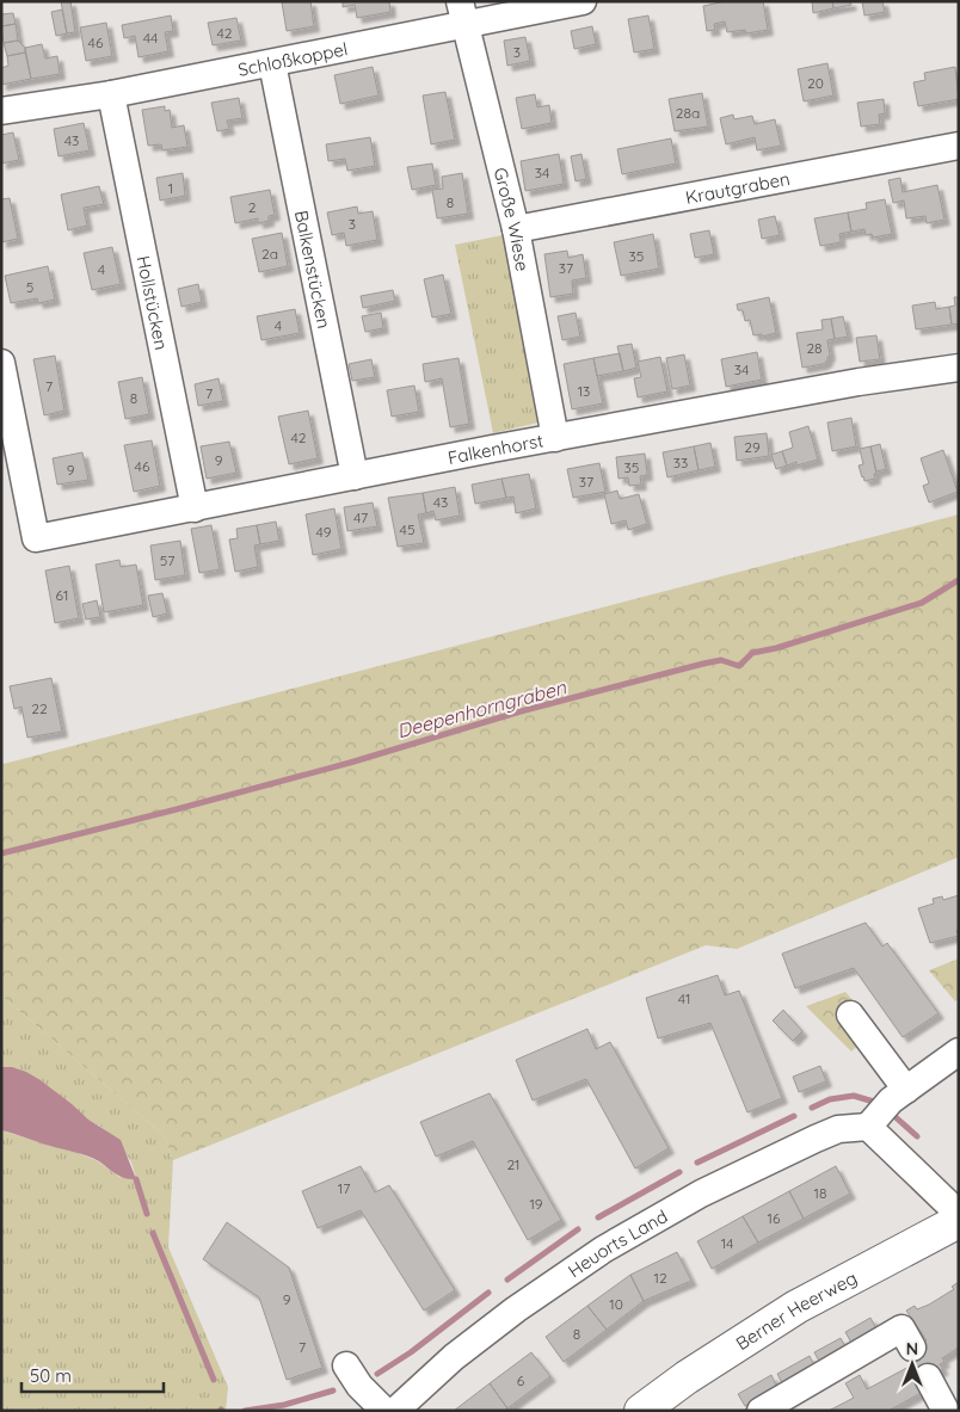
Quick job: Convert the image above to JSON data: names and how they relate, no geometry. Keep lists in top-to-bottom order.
{
  "streets": {
    "main road": ["Berner Heerweg"],
    "street": [
      "Schloßkoppel",
      "Krautgraben",
      "Große Wiese",
      "Balkenstücken",
      "Hollstücken",
      "Falkenhorst",
      "Heuorts Land"
    ]
  },
  "crossings": [
    ["Schloßkoppel", "Große Wiese"],
    ["Schloßkoppel", "Balkenstücken"],
    ["Schloßkoppel", "Hollstücken"],
    ["Krautgraben", "Große Wiese"],
    ["Große Wiese", "Falkenhorst"],
    ["Balkenstücken", "Falkenhorst"],
    ["Hollstücken", "Falkenhorst"]
  ],
  "water": ["Deepenhorngraben"],
  "house_numbers": [
    "42",
    "44",
    "46",
    "3",
    "20",
    "28a",
    "43",
    "34",
    "1",
    "8",
    "2",
    "3",
    "2a",
    "35",
    "37",
    "4",
    "5",
    "4",
    "28",
    "34",
    "7",
    "13",
    "7",
    "8",
    "42",
    "29",
    "9",
    "33",
    "46",
    "35",
    "9",
    "37",
    "43",
    "47",
    "45",
    "49",
    "57",
    "61",
    "22",
    "41",
    "21",
    "17",
    "18",
    "19",
    "16",
    "14",
    "12",
    "9",
    "10",
    "8",
    "7",
    "6"
  ],
  "scale_bar": "50 m",
  "north": "top"
}
